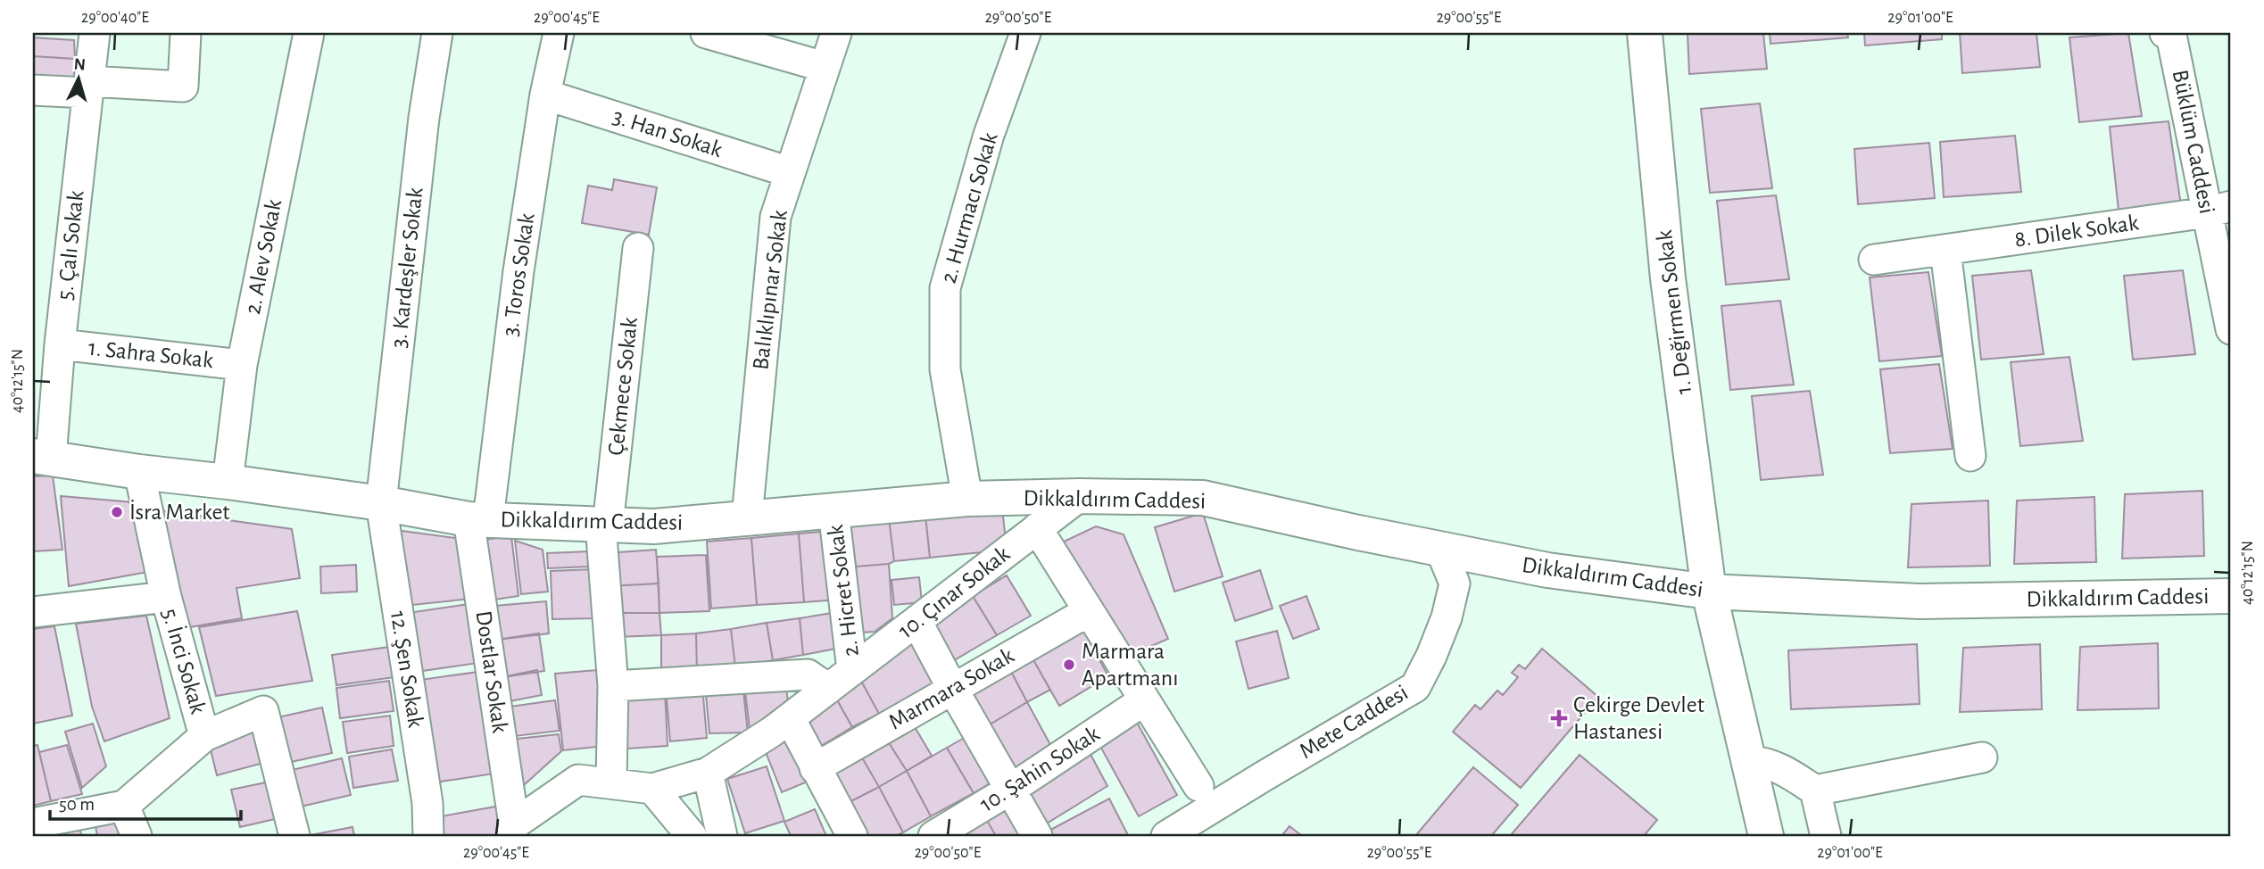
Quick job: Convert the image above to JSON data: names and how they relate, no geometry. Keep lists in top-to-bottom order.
{
  "streets": {
    "main road": ["1. Değirmen Sokak", "Dikkaldırım Caddesi"],
    "street": [
      "3. Han Sokak",
      "Büklüm Caddesi",
      "2. Hurmacı Sokak",
      "8. Dilek Sokak",
      "5. Çalı Sokak",
      "2. Alev Sokak",
      "3. Kardeşler Sokak",
      "3. Toros Sokak",
      "Balıklıpınar Sokak",
      "1. Sahra Sokak",
      "Çekmece Sokak",
      "2. Hicret Sokak",
      "10. Çınar Sokak",
      "5. İnci Sokak",
      "12. Şen Sokak",
      "Dostlar Sokak",
      "Marmara Sokak",
      "Mete Caddesi",
      "10. Şahin Sokak"
    ]
  },
  "crossings": [
    ["3. Han Sokak", "3. Toros Sokak"],
    ["3. Han Sokak", "Balıklıpınar Sokak"],
    ["Büklüm Caddesi", "8. Dilek Sokak"],
    ["2. Hurmacı Sokak", "Dikkaldırım Caddesi"],
    ["5. Çalı Sokak", "1. Sahra Sokak"],
    ["5. Çalı Sokak", "Dikkaldırım Caddesi"],
    ["2. Alev Sokak", "1. Sahra Sokak"],
    ["2. Alev Sokak", "Dikkaldırım Caddesi"],
    ["3. Kardeşler Sokak", "Dikkaldırım Caddesi"],
    ["3. Kardeşler Sokak", "12. Şen Sokak"],
    ["3. Toros Sokak", "Dikkaldırım Caddesi"],
    ["3. Toros Sokak", "Dostlar Sokak"],
    ["Balıklıpınar Sokak", "Dikkaldırım Caddesi"],
    ["1. Değirmen Sokak", "Dikkaldırım Caddesi"],
    ["Çekmece Sokak", "Dikkaldırım Caddesi"],
    ["Dikkaldırım Caddesi", "2. Hicret Sokak"],
    ["Dikkaldırım Caddesi", "10. Çınar Sokak"],
    ["Dikkaldırım Caddesi", "5. İnci Sokak"],
    ["Dikkaldırım Caddesi", "12. Şen Sokak"],
    ["Dikkaldırım Caddesi", "Dostlar Sokak"],
    ["Dikkaldırım Caddesi", "Mete Caddesi"],
    ["2. Hicret Sokak", "10. Çınar Sokak"],
    ["10. Çınar Sokak", "Dostlar Sokak"]
  ],
  "places": {
    "other": ["İsra Market", "Marmara Apartmanı"],
    "health": ["Çekirge Devlet Hastanesi"]
  },
  "scale_bar": "50 m",
  "north": "top",
  "coordinates": [
    "29°00'40\"E",
    "29°00'45\"E",
    "29°00'50\"E",
    "29°00'55\"E",
    "29°01'00\"E",
    "40°12'15\"N"
  ]
}
